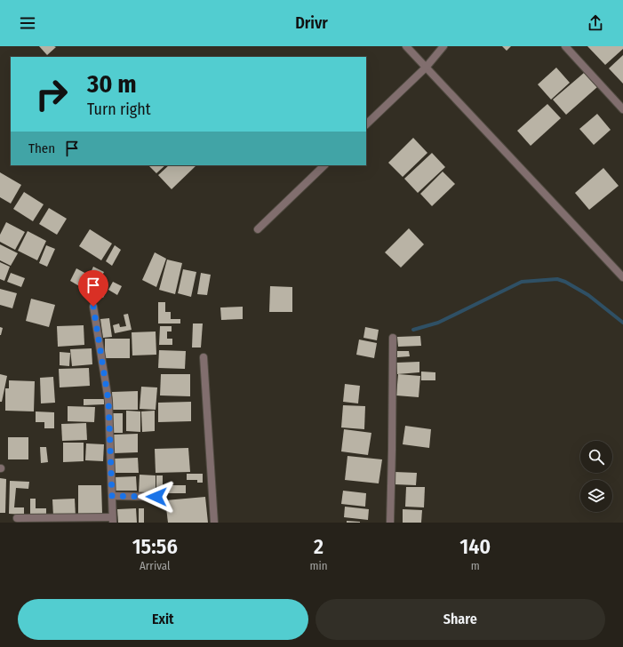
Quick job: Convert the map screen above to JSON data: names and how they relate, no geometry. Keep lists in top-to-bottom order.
{
  "page": {
    "header": "Drivr",
    "turn": ["30 m", "Turn right"],
    "then": "Then",
    "eta": [
      "15:56",
      "Arrival",
      "2",
      "min",
      "140",
      "m"
    ],
    "buttons": ["Exit", "Share"]
  }
}
